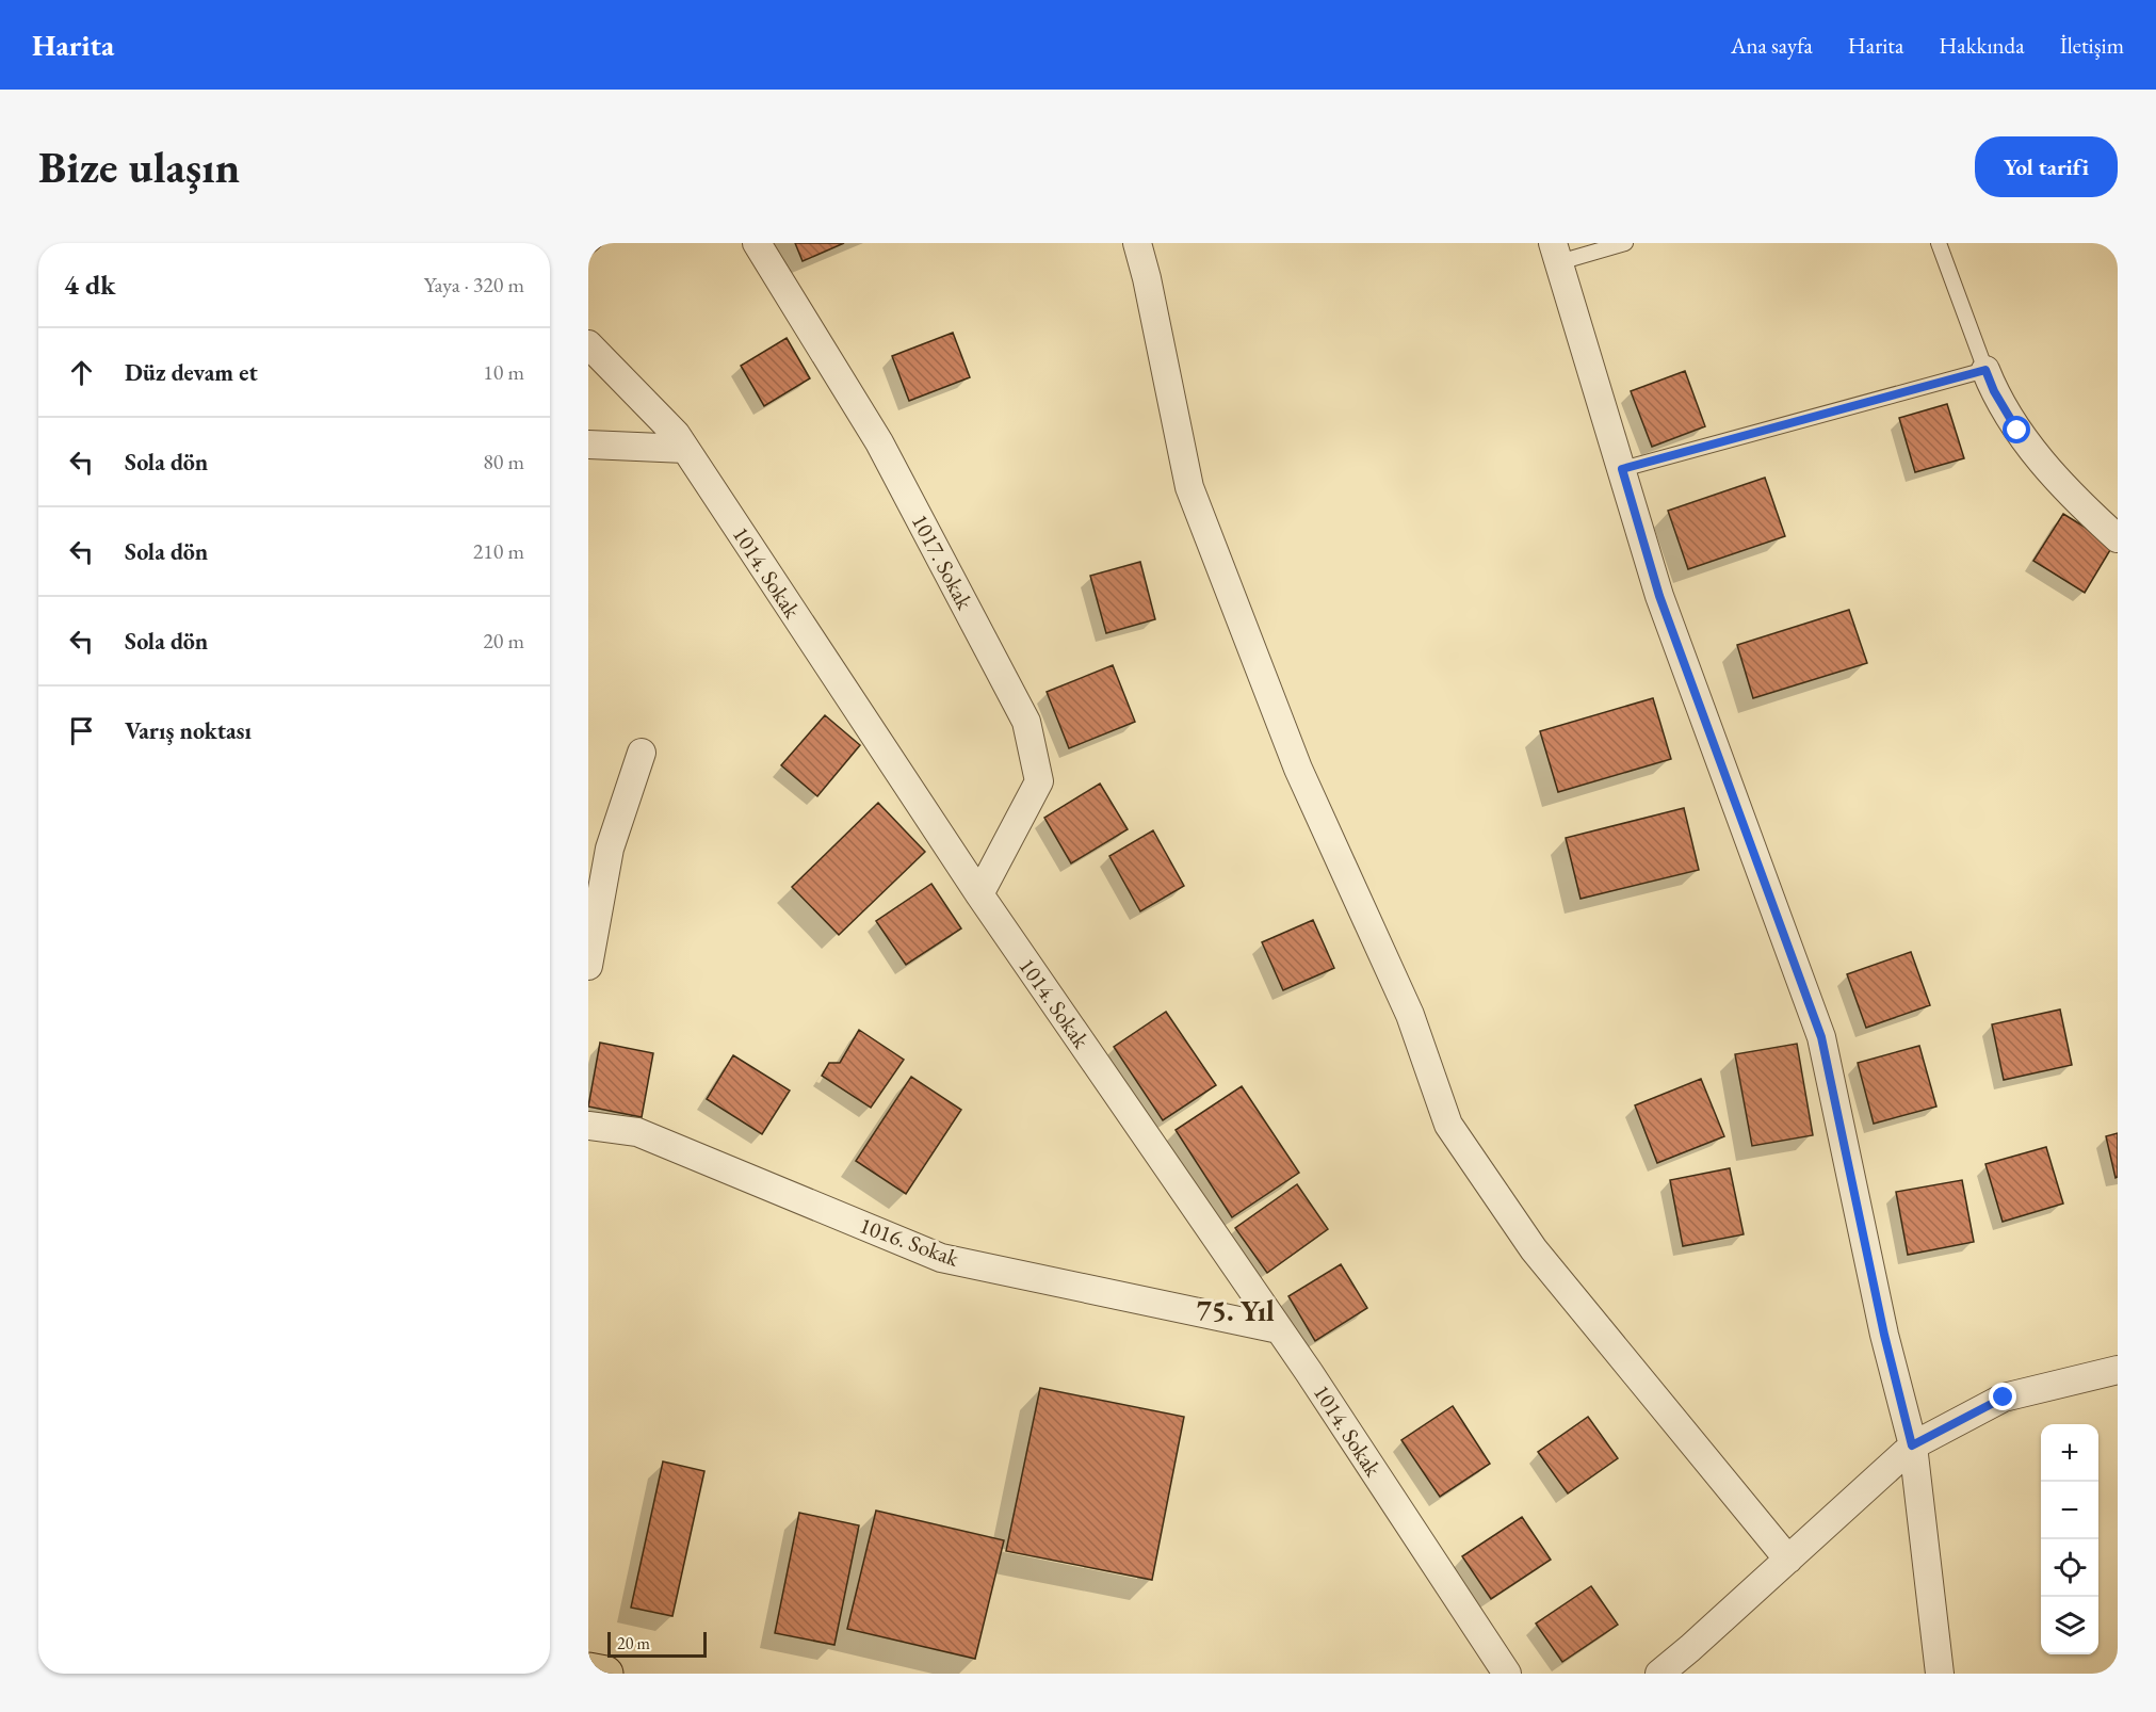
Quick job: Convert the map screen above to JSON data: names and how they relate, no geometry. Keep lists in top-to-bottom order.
{
  "streets": {
    "street": ["1017. Sokak", "1014. Sokak", "1016. Sokak"]
  },
  "crossings": [
    ["1017. Sokak", "1014. Sokak"],
    ["1014. Sokak", "1016. Sokak"]
  ],
  "districts": ["75. Yıl"],
  "scale_bar": "20 m",
  "page": {
    "header": "Harita",
    "nav": [
      "Ana sayfa",
      "Harita",
      "Hakkında",
      "İletişim"
    ],
    "buttons": "Yol tarifi",
    "title": "Bize ulaşın",
    "heading": ["4 dk", "Yaya · 320 m"],
    "list": [
      ["Düz devam et", "10 m"],
      ["Sola dön", "80 m"],
      ["Sola dön", "210 m"],
      ["Sola dön", "20 m"],
      "Varış noktası"
    ],
    "map_buttons": ["+", "−"],
    "scale": "20 m"
  }
}
